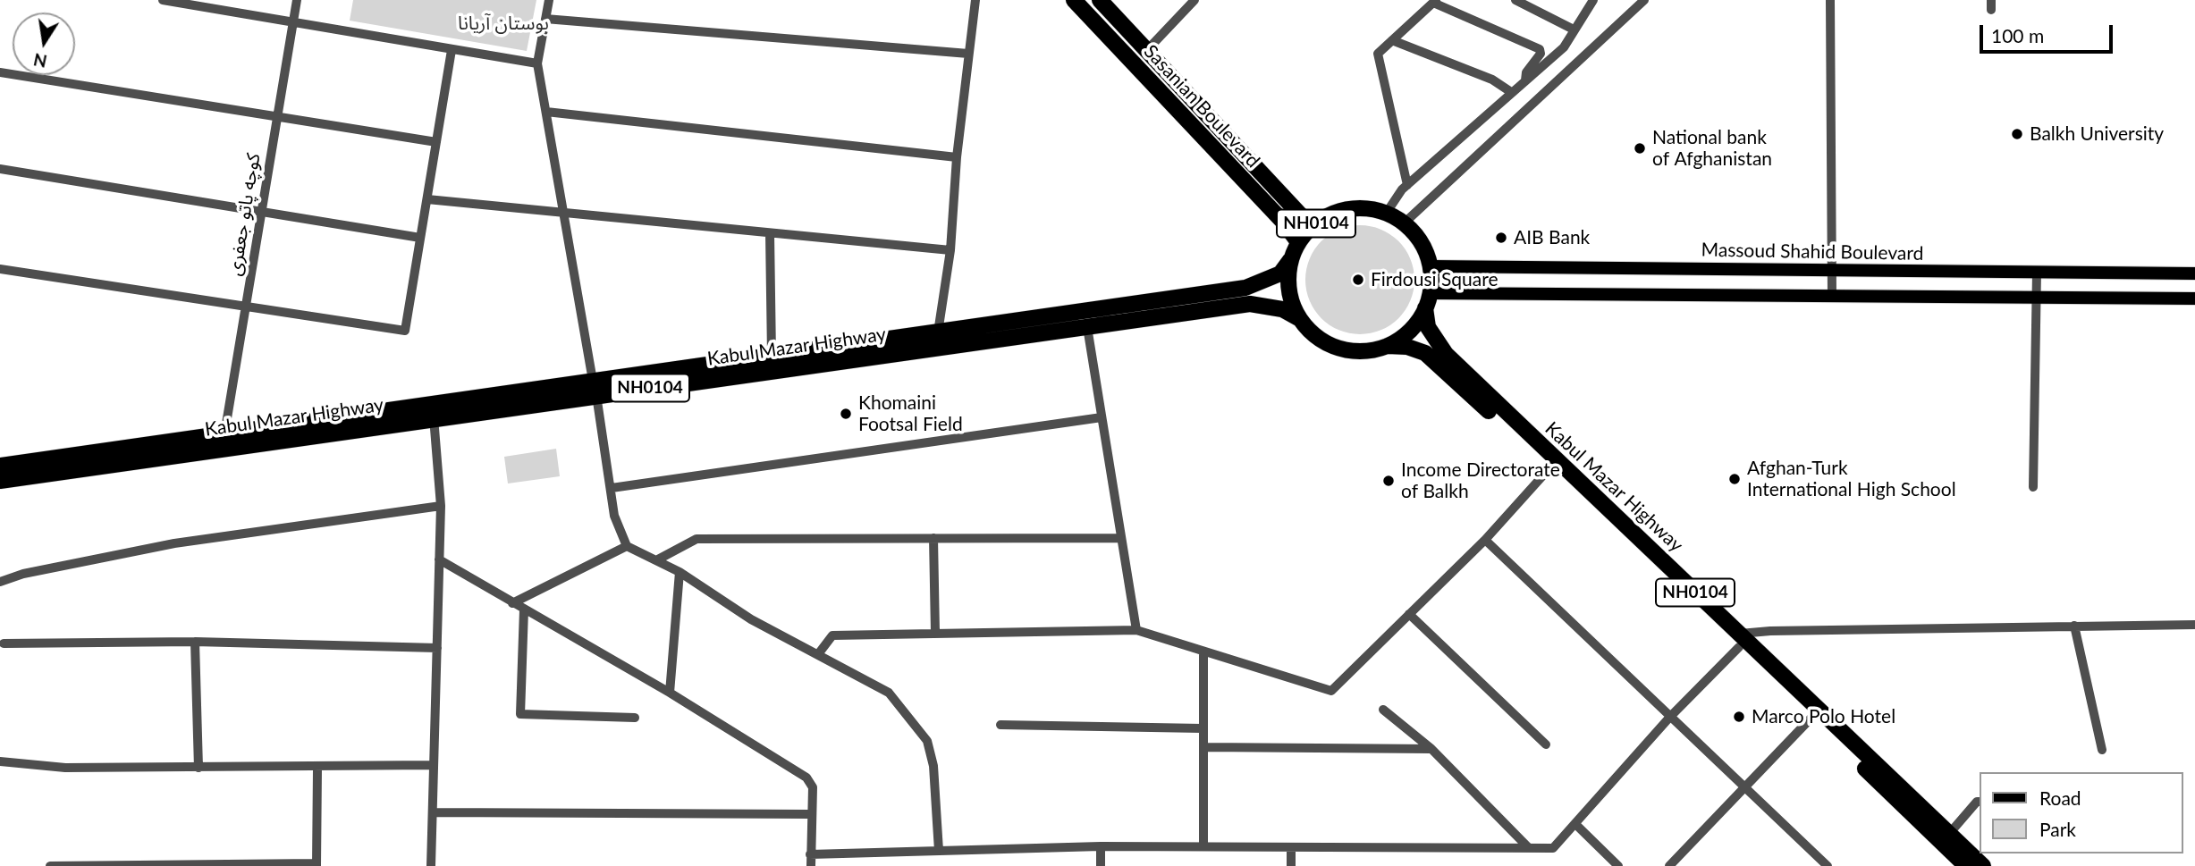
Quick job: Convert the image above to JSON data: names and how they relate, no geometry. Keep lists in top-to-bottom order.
{
  "streets": {
    "highway": ["Sasanian Boulevard", "NH0104", "Kabul Mazar Highway"],
    "main road": ["Massoud Shahid Boulevard"],
    "street": ["کوچه پاتو جعفری"]
  },
  "crossings": [
    ["Sasanian Boulevard", "NH0104"],
    ["Sasanian Boulevard", "Massoud Shahid Boulevard"],
    ["Sasanian Boulevard", "Kabul Mazar Highway"],
    ["کوچه پاتو جعفری", "Kabul Mazar Highway"],
    ["NH0104", "Massoud Shahid Boulevard"],
    ["NH0104", "Kabul Mazar Highway"],
    ["Massoud Shahid Boulevard", "Kabul Mazar Highway"]
  ],
  "parks": ["بوستان آریانا"],
  "places": [
    "Balkh University",
    "National bank of Afghanistan",
    "AIB Bank",
    "Firdousi Square",
    "Khomaini Footsal Field",
    "Afghan-Turk International High School",
    "Income Directorate of Balkh",
    "Marco Polo Hotel"
  ],
  "legend": ["Road", "Park"],
  "scale_bar": "100 m",
  "north": "bottom"
}
